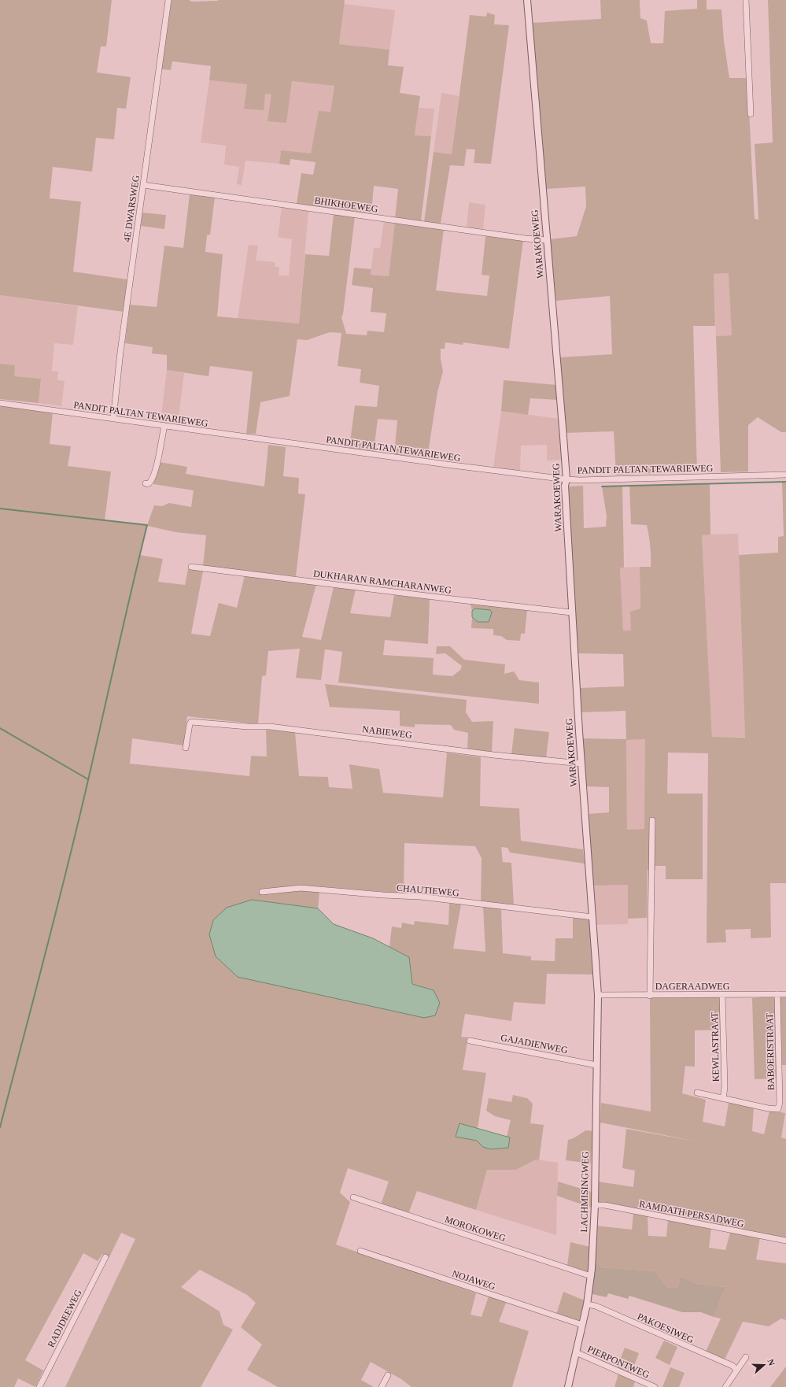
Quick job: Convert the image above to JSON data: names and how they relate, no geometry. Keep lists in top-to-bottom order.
{
  "streets": {
    "street": [
      "BHIKHOEWEG",
      "4E DWARSWEG",
      "WARAKOEWEG",
      "PANDIT PALTAN TEWARIEWEG",
      "DUKHARAN RAMCHARANWEG",
      "NABIEWEG",
      "CHAUTIEWEG",
      "DAGERAADWEG",
      "GAJADIENWEG",
      "KEWLASTRAAT",
      "BABOERISTRAAT",
      "LACHMISINGWEG",
      "RAMDATH PERSADWEG",
      "MOROKOWEG",
      "NOJAWEG",
      "RADJDEEWEG",
      "PAKOESIWEG",
      "PIERPONTWEG"
    ]
  },
  "crossings": [
    ["BHIKHOEWEG", "4E DWARSWEG"],
    ["BHIKHOEWEG", "WARAKOEWEG"],
    ["4E DWARSWEG", "PANDIT PALTAN TEWARIEWEG"],
    ["WARAKOEWEG", "PANDIT PALTAN TEWARIEWEG"],
    ["WARAKOEWEG", "DUKHARAN RAMCHARANWEG"],
    ["WARAKOEWEG", "NABIEWEG"],
    ["WARAKOEWEG", "CHAUTIEWEG"],
    ["WARAKOEWEG", "DAGERAADWEG"],
    ["WARAKOEWEG", "LACHMISINGWEG"],
    ["DAGERAADWEG", "KEWLASTRAAT"],
    ["DAGERAADWEG", "BABOERISTRAAT"],
    ["DAGERAADWEG", "LACHMISINGWEG"],
    ["GAJADIENWEG", "LACHMISINGWEG"],
    ["KEWLASTRAAT", "BABOERISTRAAT"],
    ["LACHMISINGWEG", "RAMDATH PERSADWEG"],
    ["LACHMISINGWEG", "MOROKOWEG"],
    ["LACHMISINGWEG", "NOJAWEG"],
    ["LACHMISINGWEG", "PAKOESIWEG"],
    ["LACHMISINGWEG", "PIERPONTWEG"]
  ],
  "north": "right"
}
